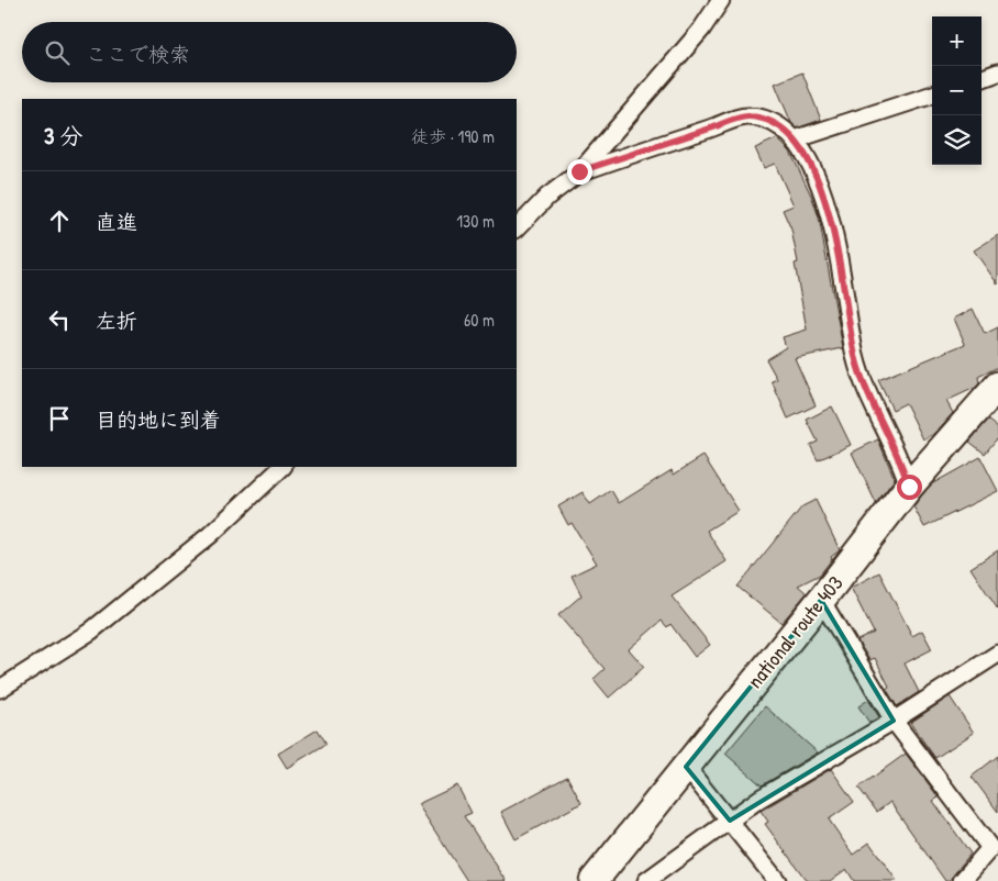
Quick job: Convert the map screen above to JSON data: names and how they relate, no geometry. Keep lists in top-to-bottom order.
{
  "streets": {
    "highway": ["national route 403"]
  },
  "page": {
    "map_buttons": ["+", "−"],
    "search": "ここで検索",
    "heading": ["3 分", "徒歩 · 190 m"],
    "list": [
      ["直進", "130 m"],
      ["左折", "60 m"],
      "目的地に到着"
    ]
  }
}
